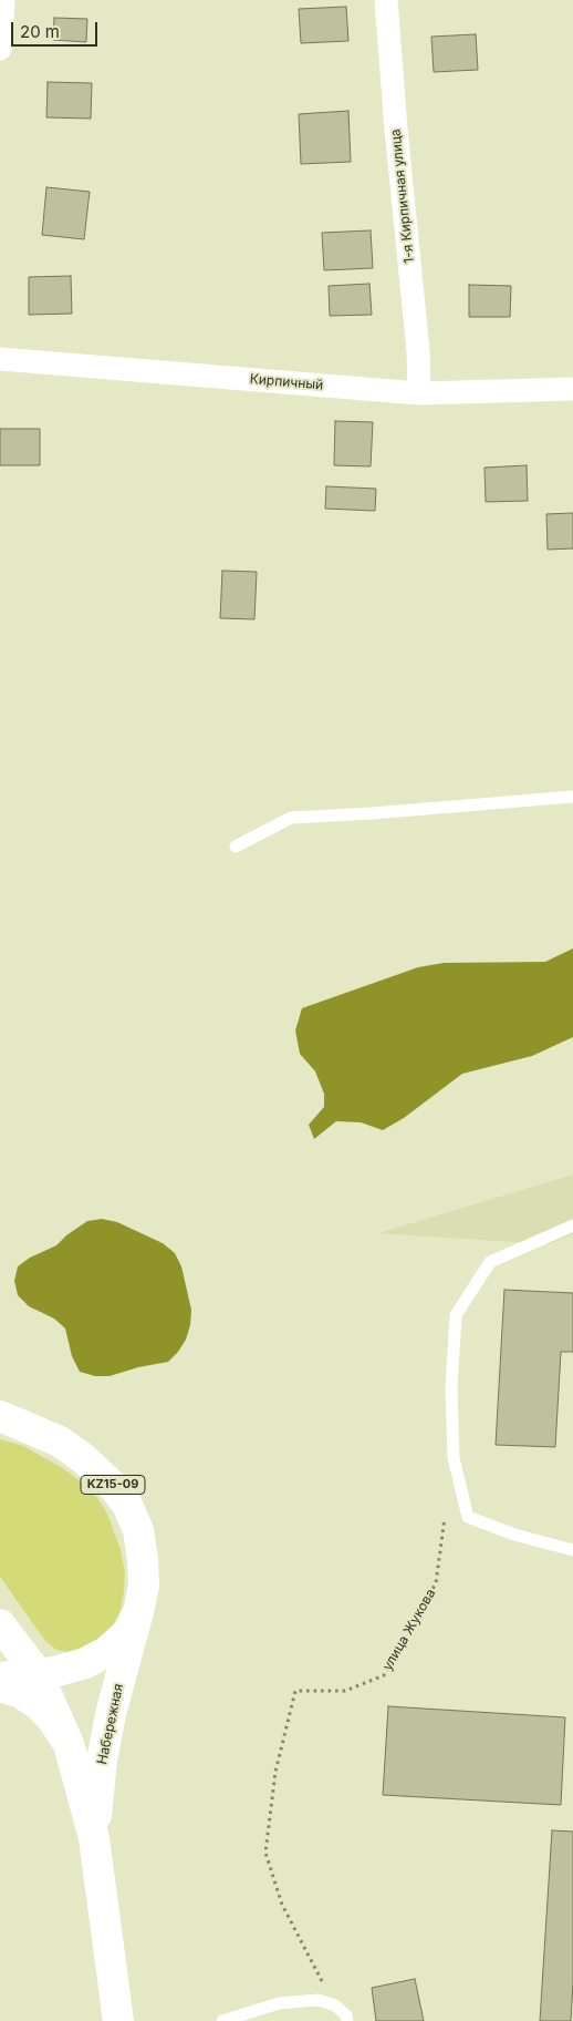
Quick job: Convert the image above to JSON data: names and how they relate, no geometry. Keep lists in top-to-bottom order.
{
  "streets": {
    "main road": ["KZ15-09", "Набережная"],
    "street": ["1-я Кирпичная улица", "Кирпичный"],
    "path": ["улица Жукова"]
  },
  "crossings": [
    ["1-я Кирпичная улица", "Кирпичный"],
    ["KZ15-09", "Набережная"]
  ],
  "scale_bar": "20 m"
}
